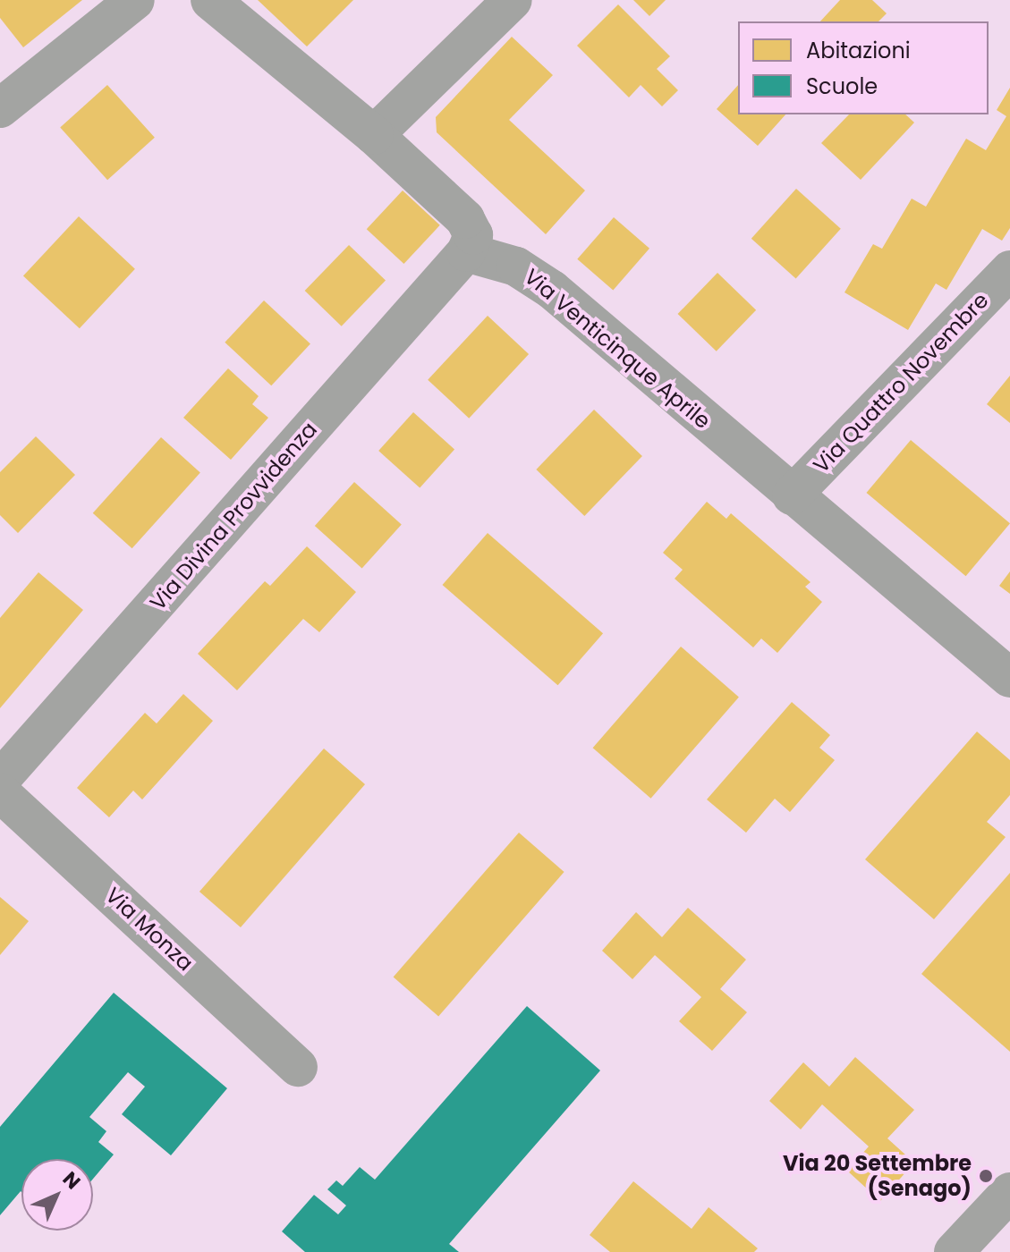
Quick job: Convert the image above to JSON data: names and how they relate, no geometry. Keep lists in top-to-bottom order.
{
  "streets": {
    "street": [
      "Via Venticinque Aprile",
      "Via Quattro Novembre",
      "Via Divina Provvidenza",
      "Via Monza"
    ]
  },
  "crossings": [
    ["Via Venticinque Aprile", "Via Quattro Novembre"],
    ["Via Venticinque Aprile", "Via Divina Provvidenza"]
  ],
  "places": ["Via 20 Settembre (Senago)"],
  "legend": ["Abitazioni", "Scuole"],
  "north": "top right"
}
